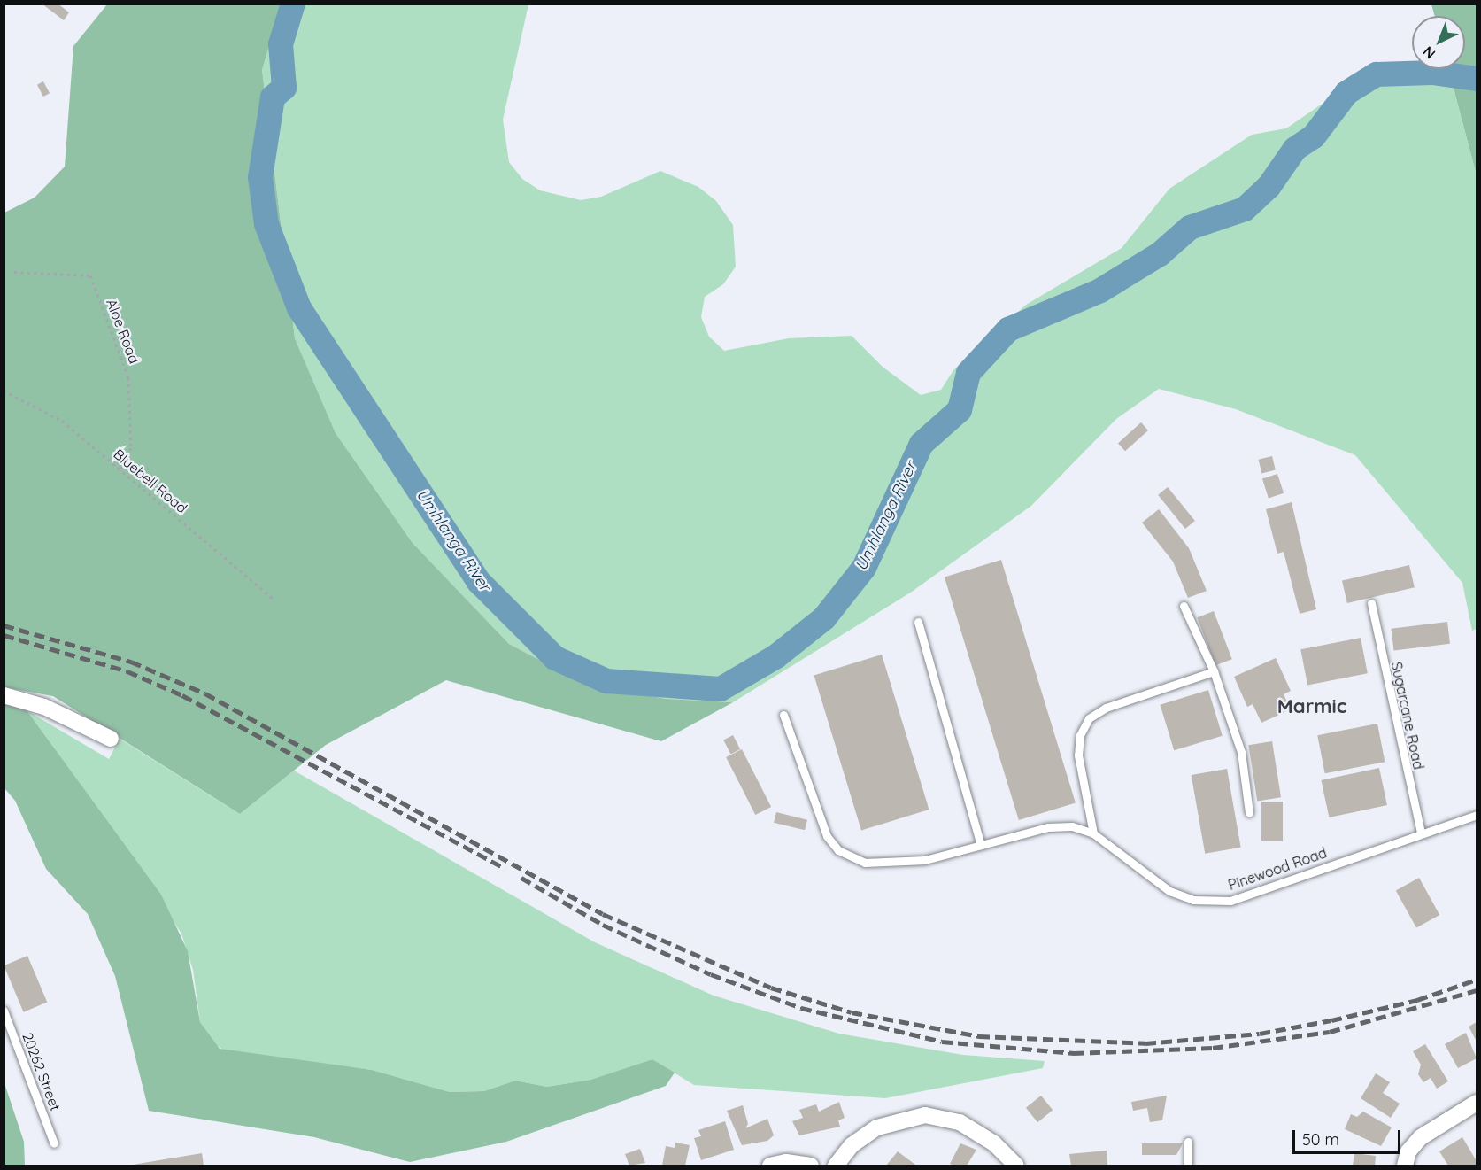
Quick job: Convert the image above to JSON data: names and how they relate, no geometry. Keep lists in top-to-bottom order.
{
  "streets": {
    "lane": ["Sugarcane Road", "Pinewood Road", "20262 Street"],
    "path": ["Aloe Road", "Bluebell Road"]
  },
  "crossings": [
    ["Aloe Road", "Bluebell Road"],
    ["Sugarcane Road", "Pinewood Road"]
  ],
  "districts": ["Marmic"],
  "water": ["Umhlanga River"],
  "scale_bar": "50 m",
  "north": "bottom left"
}
